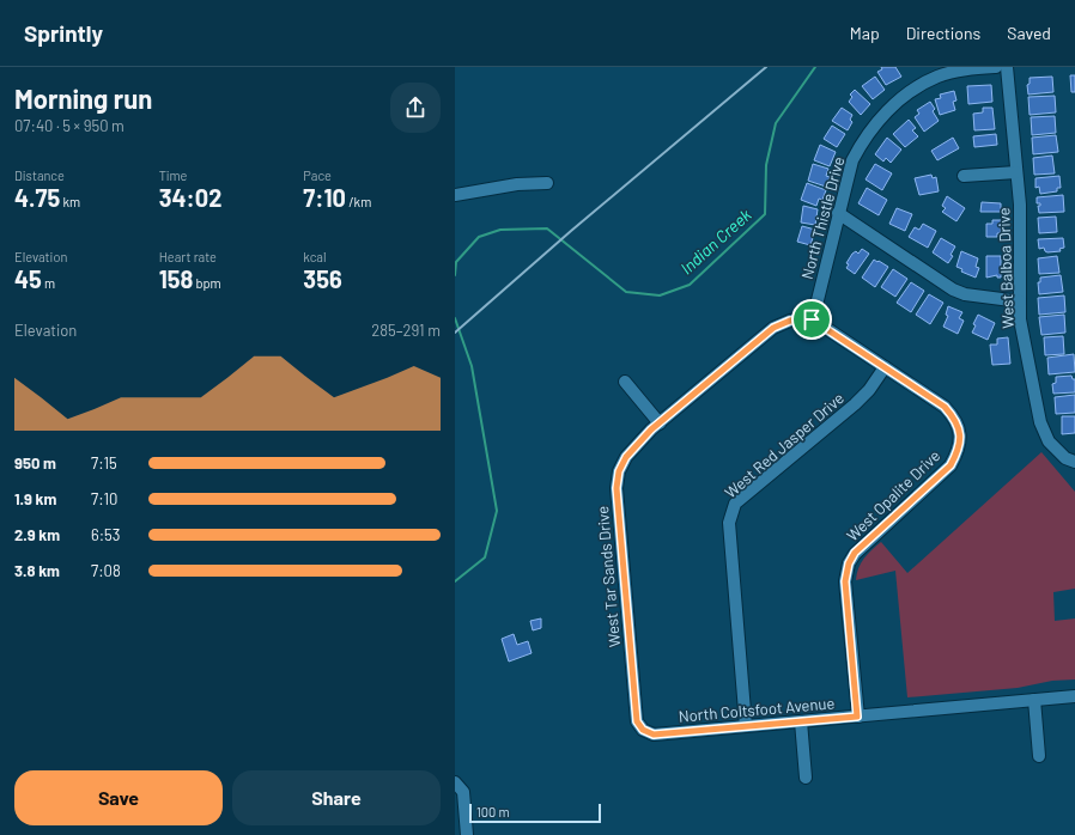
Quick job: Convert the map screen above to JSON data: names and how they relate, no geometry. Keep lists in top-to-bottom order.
{
  "streets": {
    "street": [
      "North Thistle Drive",
      "West Balboa Drive",
      "West Red Jasper Drive",
      "West Opalite Drive",
      "West Tar Sands Drive",
      "North Coltsfoot Avenue"
    ]
  },
  "crossings": [
    ["North Thistle Drive", "West Tar Sands Drive"],
    ["West Red Jasper Drive", "West Opalite Drive"],
    ["West Red Jasper Drive", "North Coltsfoot Avenue"],
    ["West Opalite Drive", "North Coltsfoot Avenue"],
    ["West Tar Sands Drive", "North Coltsfoot Avenue"]
  ],
  "water": ["Indian Creek"],
  "scale_bar": "100 m",
  "page": {
    "header": "Sprintly",
    "nav": ["Map", "Directions", "Saved"],
    "heading": ["Morning run", "07:40 · 5 × 950 m"],
    "stats": [
      ["Distance", "4.75 km"],
      ["Time", "34:02"],
      ["Pace", "7:10 /km"],
      ["Elevation", "45 m"],
      ["Heart rate", "158 bpm"],
      ["kcal", "356"]
    ],
    "chart": ["Elevation", "285–291 m"],
    "list": [
      {
        "name": "950 m",
        "note": "7:15"
      },
      {
        "name": "1.9 km",
        "note": "7:10"
      },
      {
        "name": "2.9 km",
        "note": "6:53"
      },
      {
        "name": "3.8 km",
        "note": "7:08"
      }
    ],
    "buttons": ["Save", "Share"],
    "scale": "100 m"
  }
}
